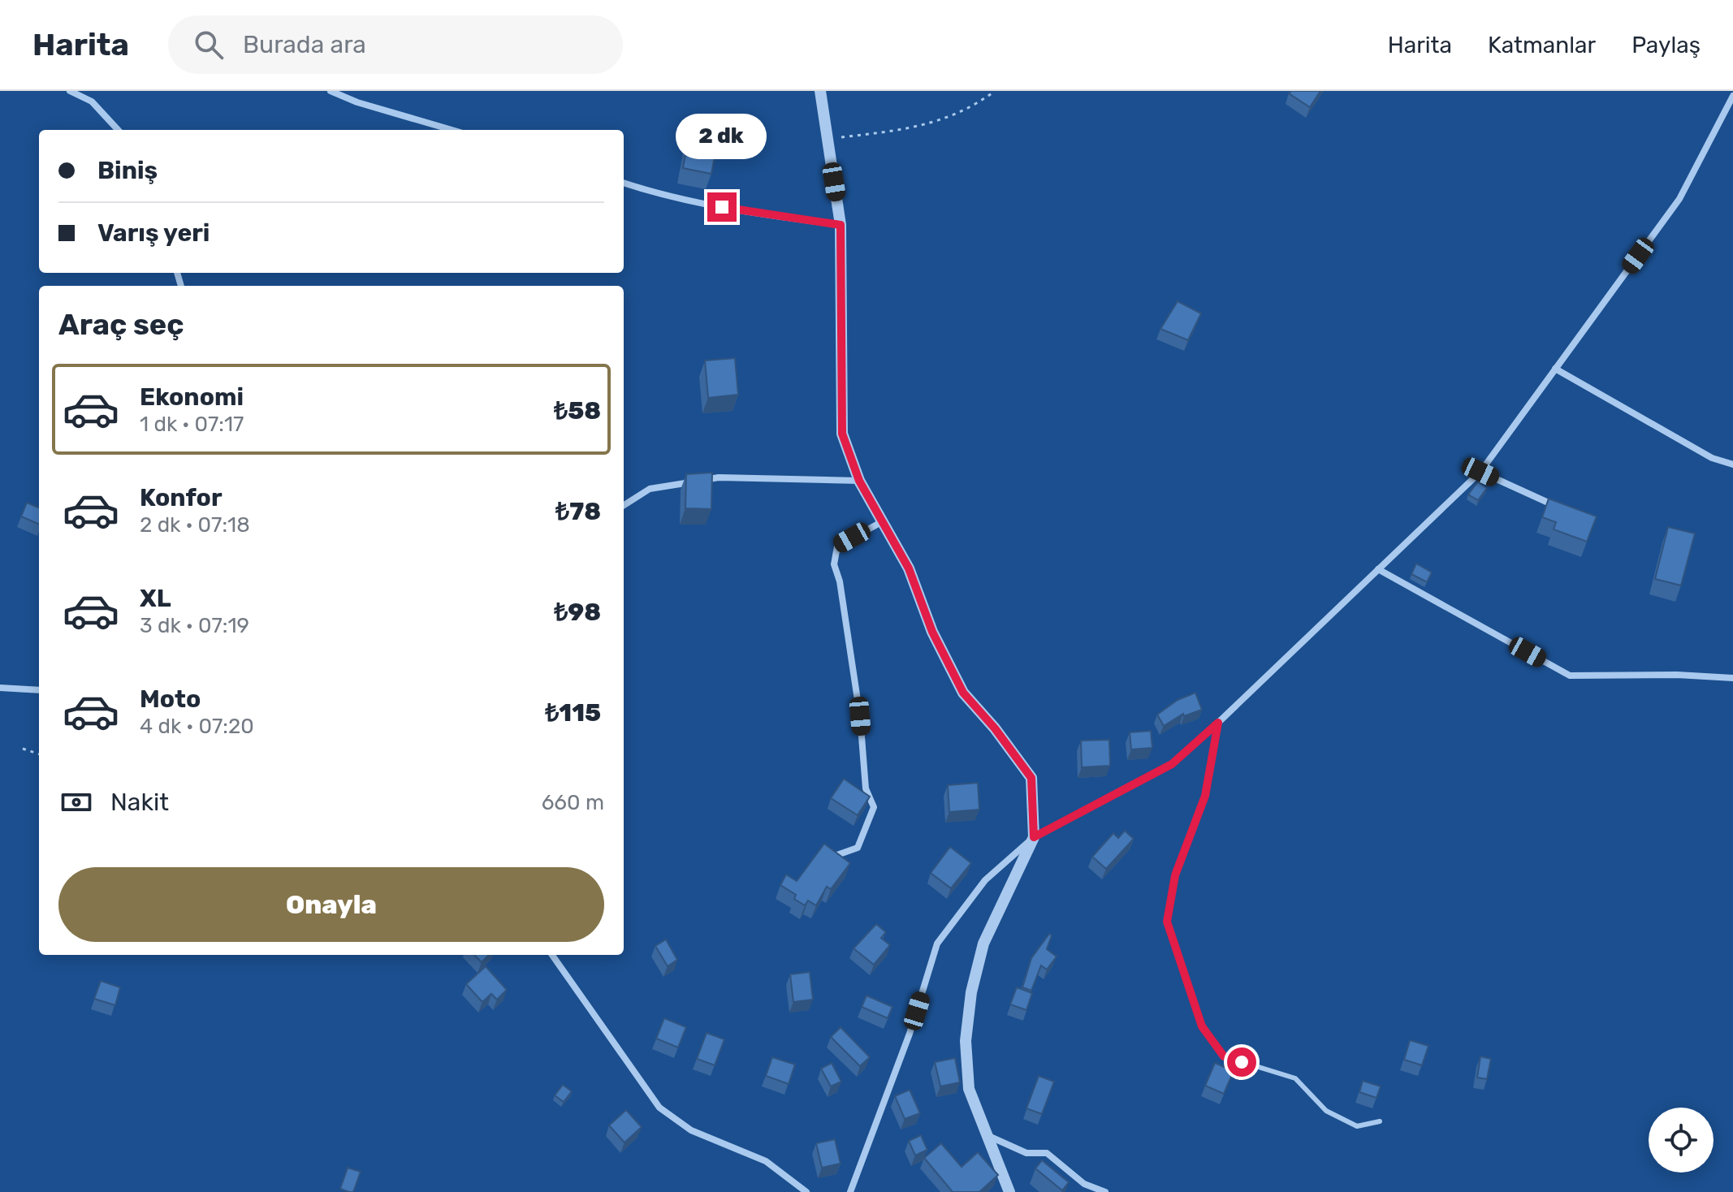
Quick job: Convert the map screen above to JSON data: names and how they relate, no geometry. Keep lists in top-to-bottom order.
{
  "page": {
    "header": "Harita",
    "search": "Burada ara",
    "nav": ["Harita", "Katmanlar", "Paylaş"],
    "bubble": "2 dk",
    "banner": ["Biniş", "Varış yeri"],
    "heading": "Araç seç",
    "list": [
      {
        "name": "Ekonomi",
        "note": "1 dk · 07:17",
        "value": "₺58"
      },
      {
        "name": "Konfor",
        "note": "2 dk · 07:18",
        "value": "₺78"
      },
      {
        "name": "XL",
        "note": "3 dk · 07:19",
        "value": "₺98"
      },
      {
        "name": "Moto",
        "note": "4 dk · 07:20",
        "value": "₺115"
      }
    ],
    "pay": ["Nakit", "660 m"],
    "buttons": "Onayla"
  }
}
